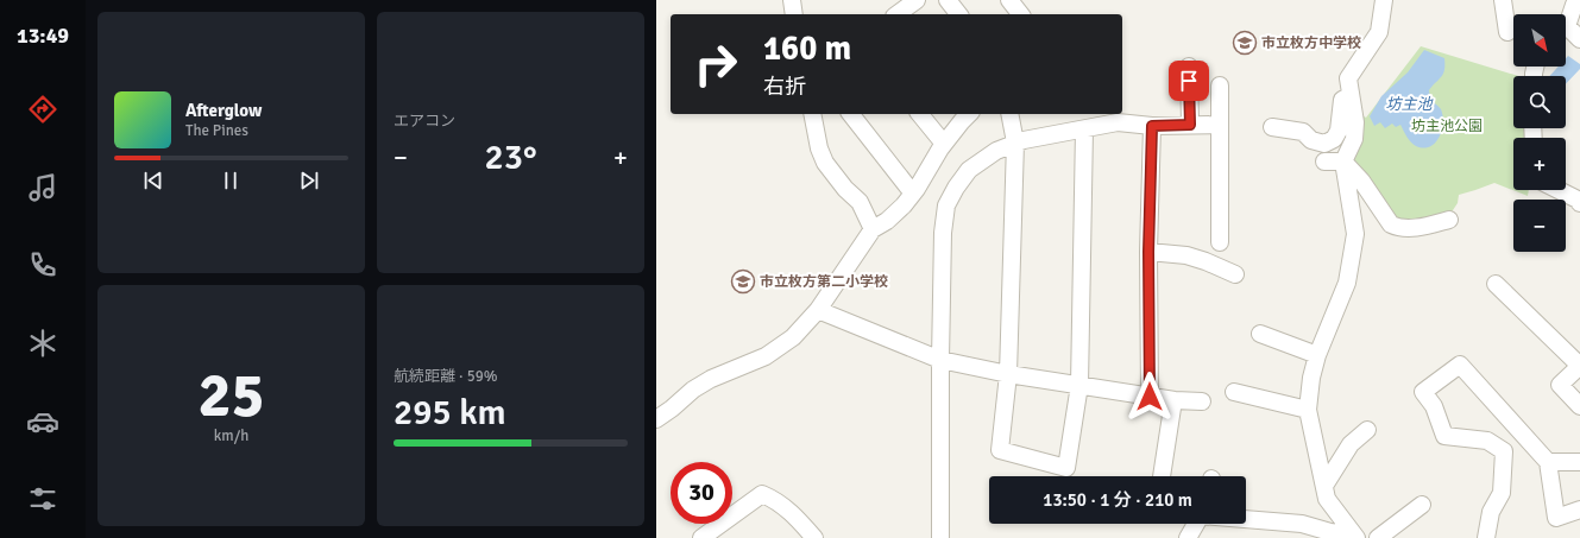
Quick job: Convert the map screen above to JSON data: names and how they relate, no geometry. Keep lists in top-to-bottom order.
{
  "water": ["坊主池"],
  "parks": ["坊主池公園"],
  "places": {
    "school or university": ["市立枚方中学校", "市立枚方第二小学校"]
  },
  "north": "bottom right",
  "page": {
    "tabs": "13:49",
    "tile": [
      "エアコン",
      ["25", "km/h"],
      ["航続距離 · 59%", "295 km"]
    ],
    "map_buttons": ["+", "−"],
    "turn": ["160 m", "右折"],
    "song": ["Afterglow", "The Pines"],
    "heat": ["−", "23°", "+"],
    "limit": "30",
    "trip": "13:50 · 1 分 · 210 m"
  }
}
